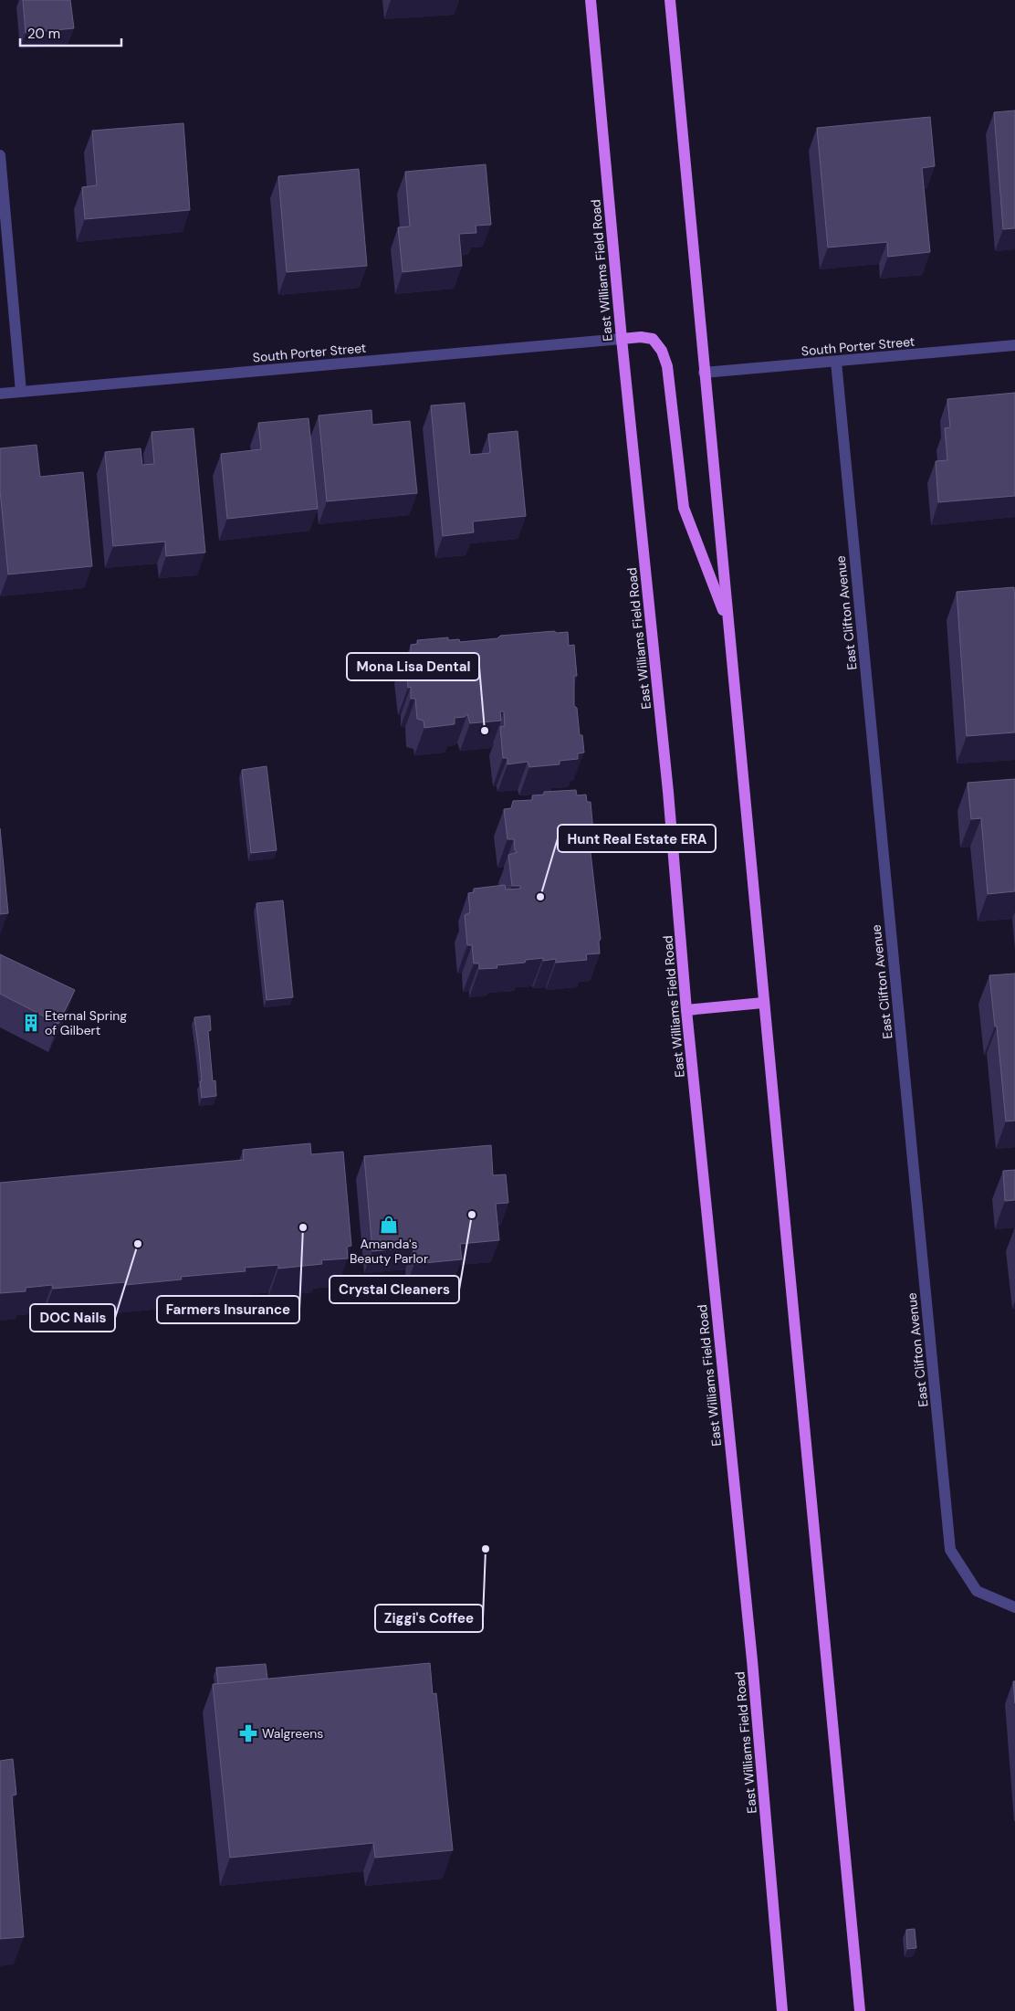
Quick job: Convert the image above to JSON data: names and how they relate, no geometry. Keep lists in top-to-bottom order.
{
  "streets": {
    "main road": ["East Williams Field Road"],
    "street": ["South Porter Street", "East Clifton Avenue"]
  },
  "crossings": [
    ["East Williams Field Road", "South Porter Street"],
    ["South Porter Street", "East Clifton Avenue"]
  ],
  "places": {
    "other": [
      "Mona Lisa Dental",
      "Hunt Real Estate ERA",
      "Crystal Cleaners",
      "Farmers Insurance",
      "DOC Nails",
      "Ziggi's Coffee"
    ],
    "building": ["Eternal Spring of Gilbert"],
    "shop": ["Amanda's Beauty Parlor"],
    "pharmacy": ["Walgreens"]
  },
  "scale_bar": "20 m"
}
